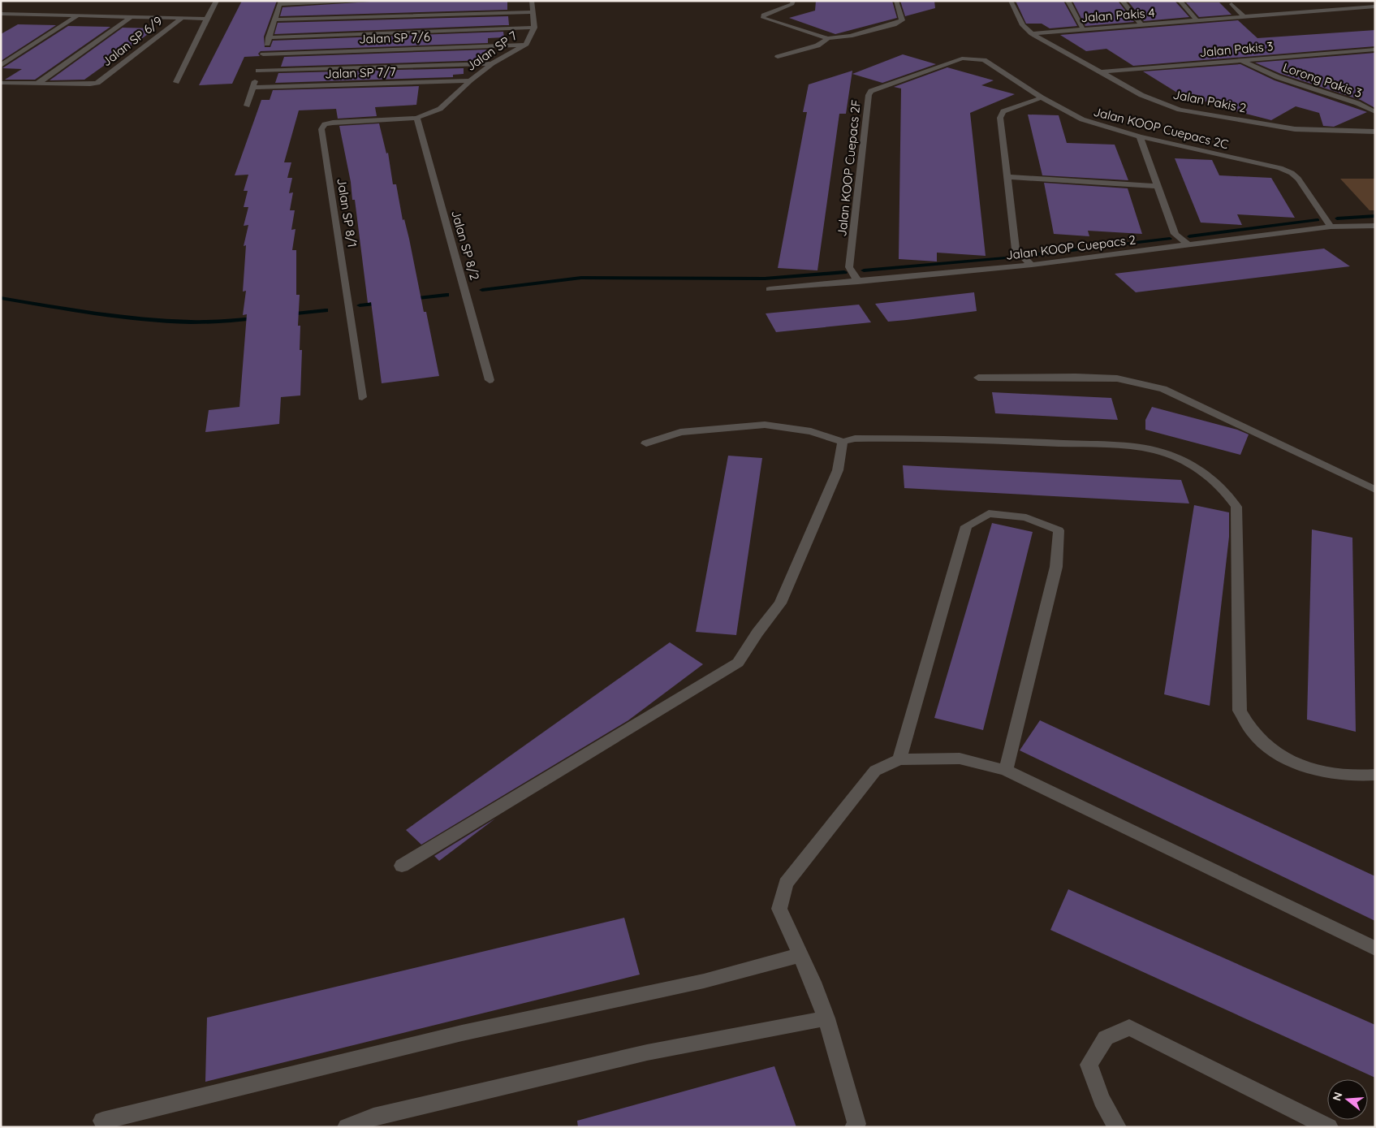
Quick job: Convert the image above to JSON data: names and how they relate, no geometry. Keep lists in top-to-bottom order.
{
  "streets": {
    "street": [
      "Jalan Pakis 4",
      "Jalan SP 7/6",
      "Jalan SP 6/9",
      "Jalan Pakis 3",
      "Jalan SP 7",
      "Jalan SP 7/7",
      "Lorong Pakis 3",
      "Jalan Pakis 2",
      "Jalan KOOP Cuepacs 2C",
      "Jalan KOOP Cuepacs 2F",
      "Jalan SP 8/1",
      "Jalan SP 8/2",
      "Jalan KOOP Cuepacs 2"
    ]
  },
  "crossings": [
    ["Jalan Pakis 4", "Jalan Pakis 2"],
    ["Jalan SP 7/6", "Jalan SP 7"],
    ["Jalan Pakis 3", "Lorong Pakis 3"],
    ["Jalan Pakis 3", "Jalan Pakis 2"],
    ["Jalan SP 7", "Jalan SP 7/7"],
    ["Jalan SP 7", "Jalan SP 8/1"],
    ["Jalan SP 7", "Jalan SP 8/2"],
    ["Jalan KOOP Cuepacs 2C", "Jalan KOOP Cuepacs 2F"],
    ["Jalan KOOP Cuepacs 2C", "Jalan KOOP Cuepacs 2"],
    ["Jalan KOOP Cuepacs 2F", "Jalan KOOP Cuepacs 2"],
    ["Jalan SP 8/1", "Jalan SP 8/2"]
  ],
  "north": "left"
}
